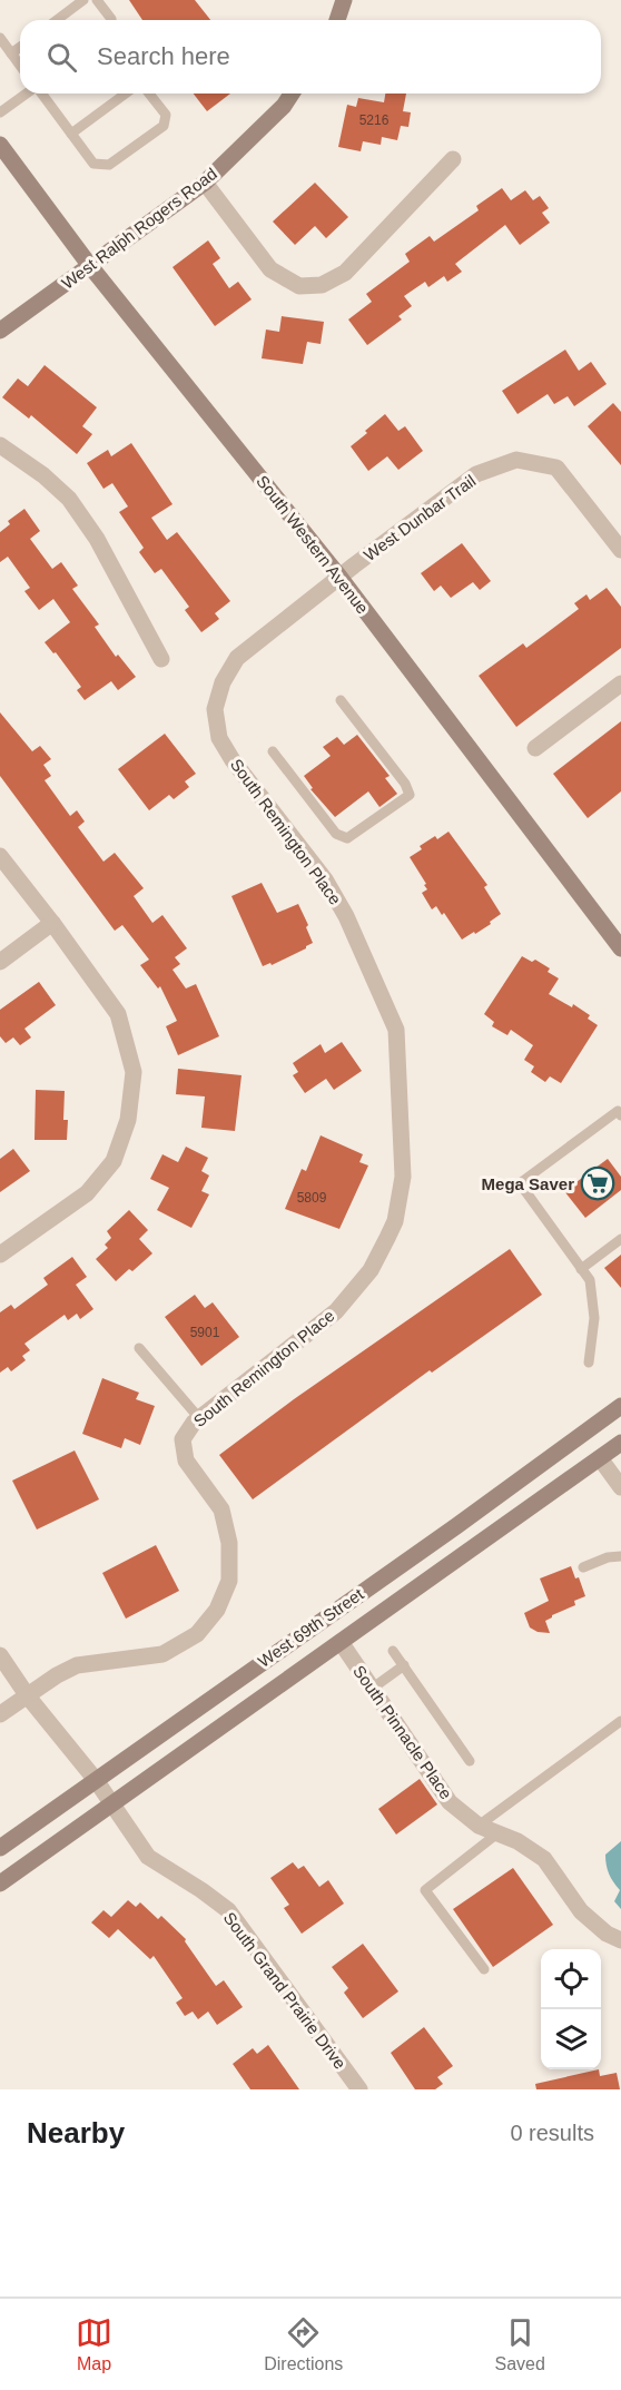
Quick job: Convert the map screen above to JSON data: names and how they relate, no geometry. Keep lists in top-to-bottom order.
{
  "streets": {
    "main road": ["West Ralph Rogers Road", "South Western Avenue", "West 69th Street"],
    "street": [
      "West Dunbar Trail",
      "South Remington Place",
      "South Pinnacle Place",
      "South Grand Prairie Drive"
    ]
  },
  "crossings": [
    ["West Ralph Rogers Road", "South Western Avenue"],
    ["West Dunbar Trail", "South Western Avenue"],
    ["West Dunbar Trail", "South Remington Place"],
    ["South Western Avenue", "South Remington Place"],
    ["South Remington Place", "South Grand Prairie Drive"],
    ["West 69th Street", "South Pinnacle Place"],
    ["West 69th Street", "South Grand Prairie Drive"]
  ],
  "places": {
    "supermarket": ["Mega Saver"]
  },
  "house_numbers": ["5216", "5809", "5901"],
  "page": {
    "search": "Search here",
    "heading": ["Nearby", "0 results"],
    "nav": ["Map", "Directions", "Saved"]
  }
}
